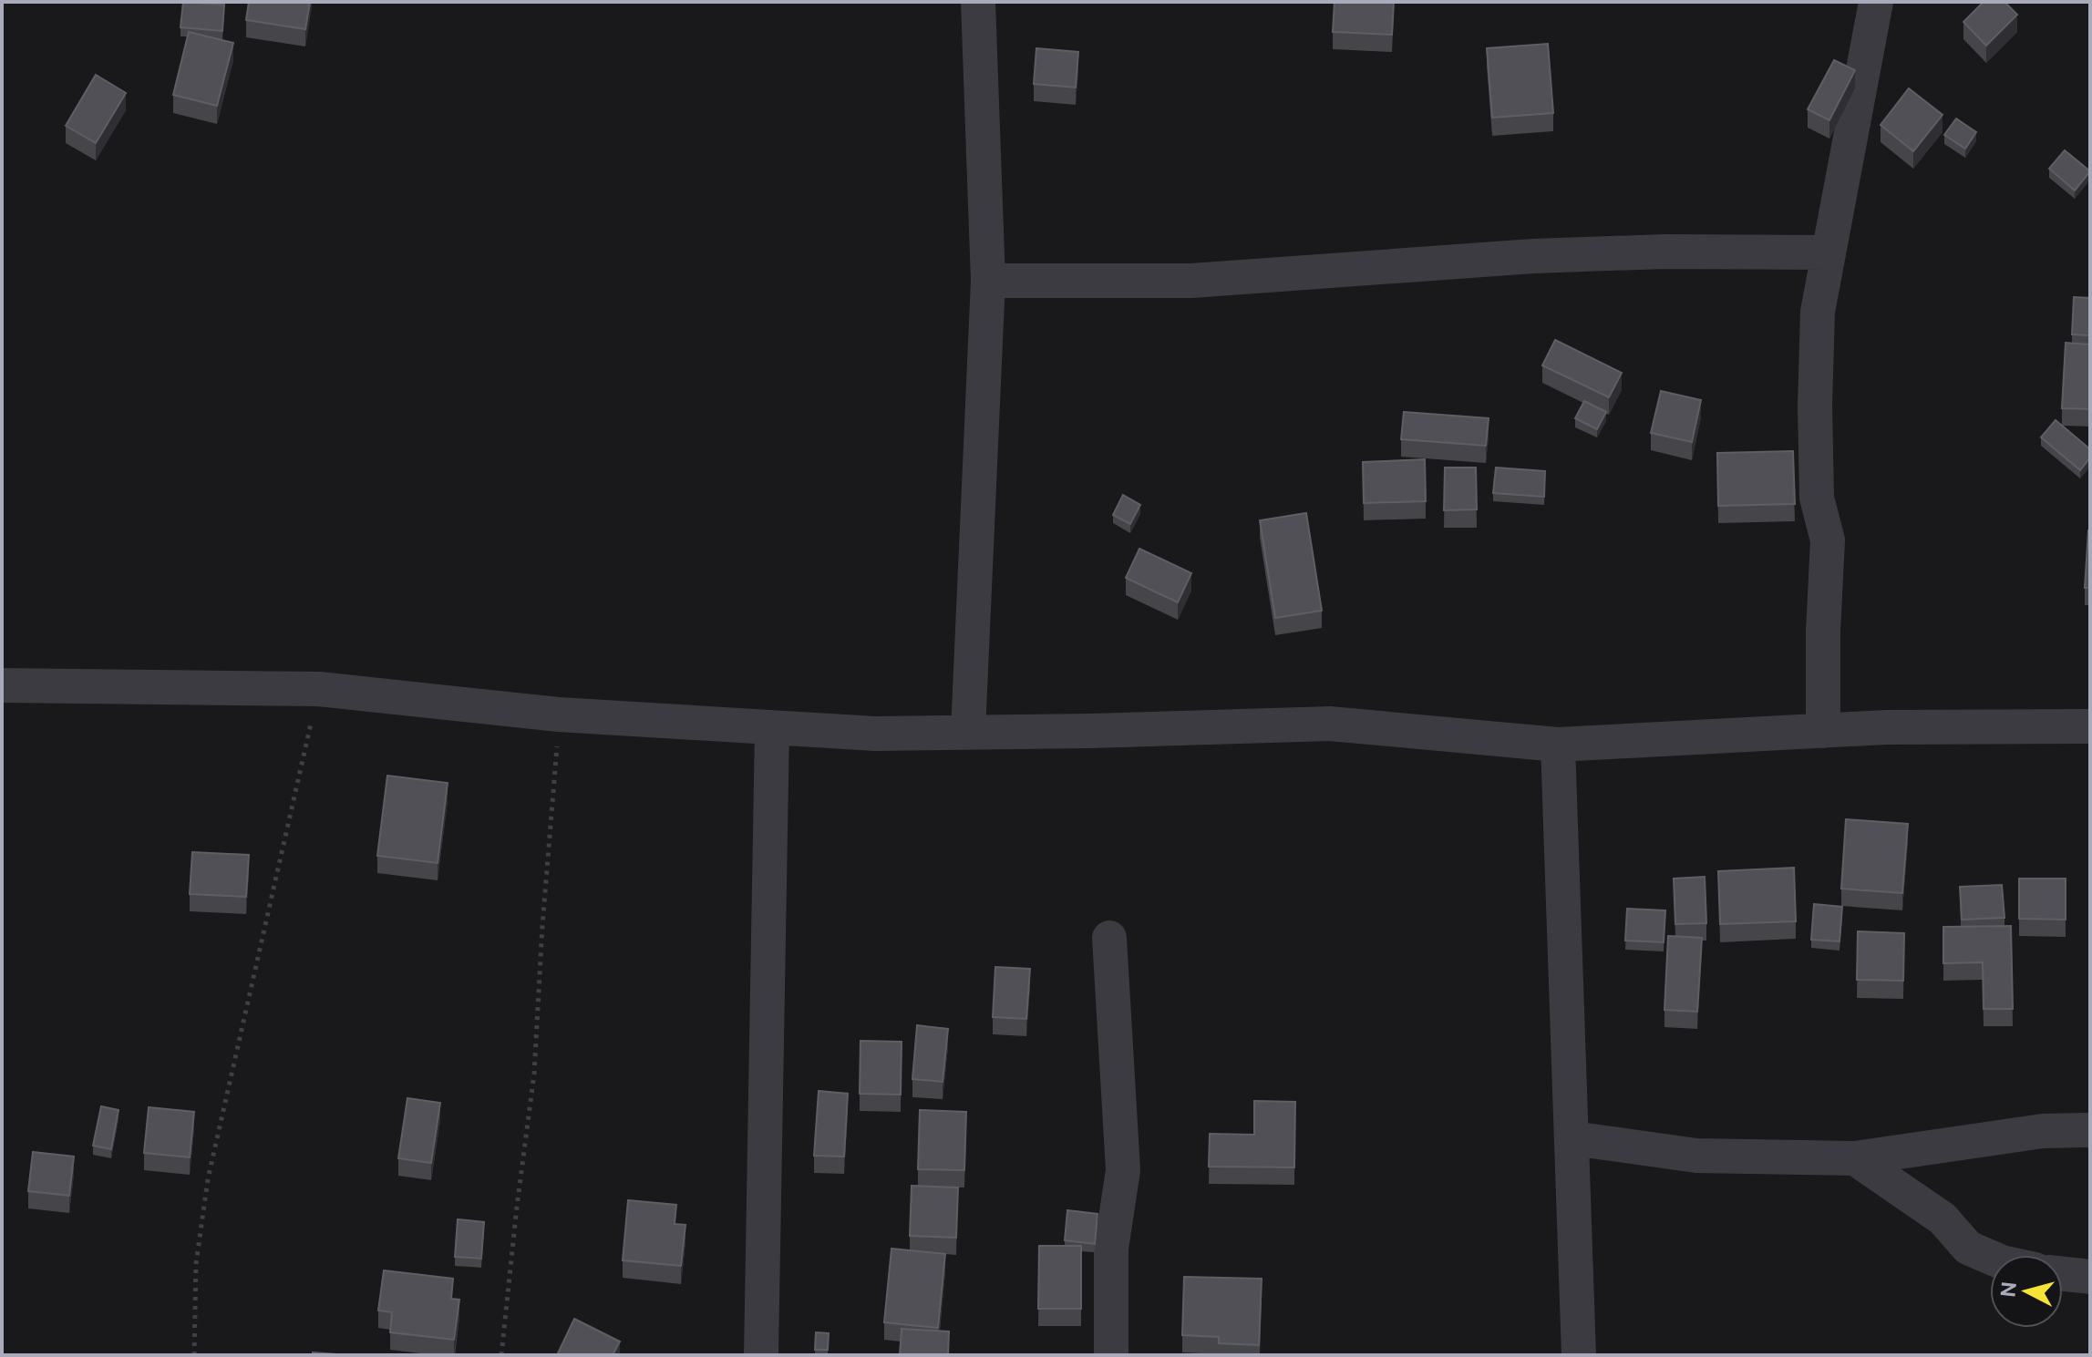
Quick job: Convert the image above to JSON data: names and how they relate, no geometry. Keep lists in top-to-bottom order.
{
  "north": "left"
}
